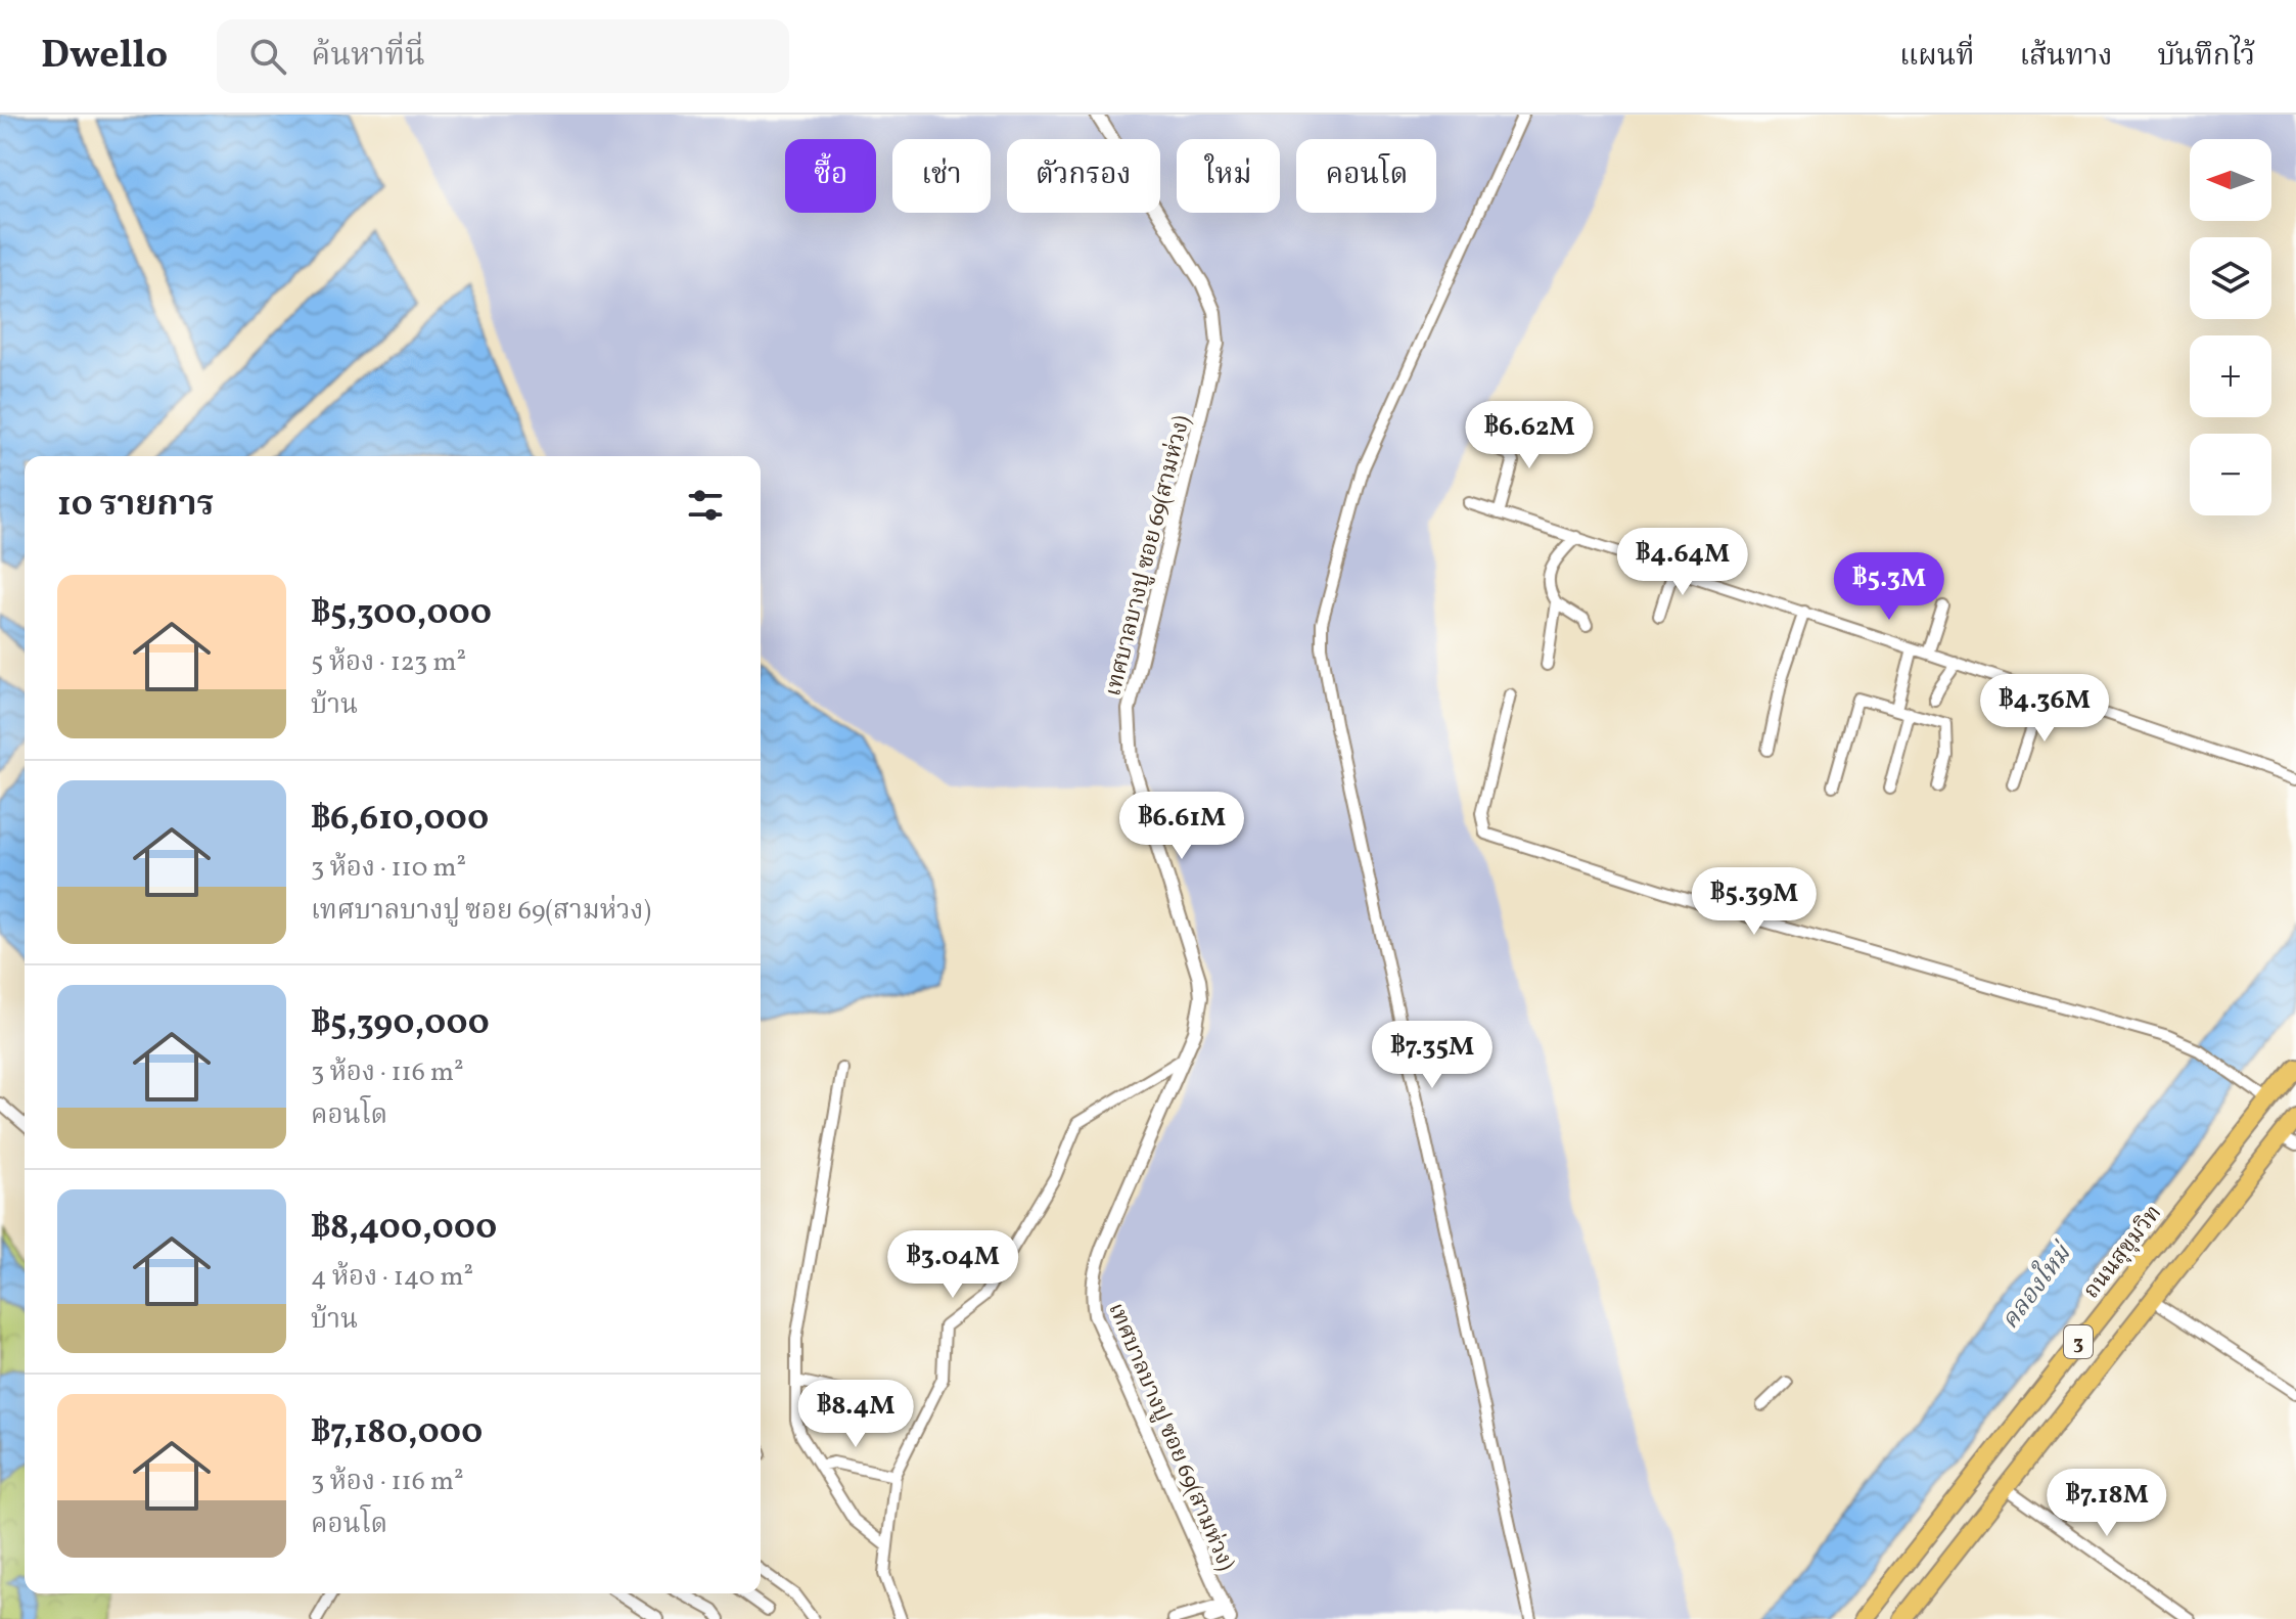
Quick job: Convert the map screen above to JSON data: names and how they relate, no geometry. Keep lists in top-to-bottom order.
{
  "streets": {
    "highway": ["ถนนสุขุมวิท", "3"],
    "street": ["เทศบาลบางปู ซอย 69(สามห่วง)"]
  },
  "water": ["คลองใหม่"],
  "north": "left",
  "page": {
    "header": "Dwello",
    "search": "ค้นหาที่นี่",
    "nav": ["แผนที่", "เส้นทาง", "บันทึกไว้"],
    "map_buttons": ["+", "−"],
    "chip": [
      "ซื้อ",
      "เช่า",
      "ตัวกรอง",
      "ใหม่",
      "คอนโด"
    ],
    "price": [
      "฿6.62M",
      "฿4.64M",
      "฿5.3M",
      "฿4.36M",
      "฿6.61M",
      "฿5.39M",
      "฿7.35M",
      "฿3.04M",
      "฿8.4M",
      "฿7.18M"
    ],
    "heading": "10 รายการ",
    "list": [
      {
        "name": "฿5,300,000",
        "note": "5 ห้อง · 123 m² · บ้าน"
      },
      {
        "name": "฿6,610,000",
        "note": "3 ห้อง · 110 m² · เทศบาลบางปู ซอย 69(สามห่วง)"
      },
      {
        "name": "฿5,390,000",
        "note": "3 ห้อง · 116 m² · คอนโด"
      },
      {
        "name": "฿8,400,000",
        "note": "4 ห้อง · 140 m² · บ้าน"
      },
      {
        "name": "฿7,180,000",
        "note": "3 ห้อง · 116 m² · คอนโด"
      }
    ]
  }
}
